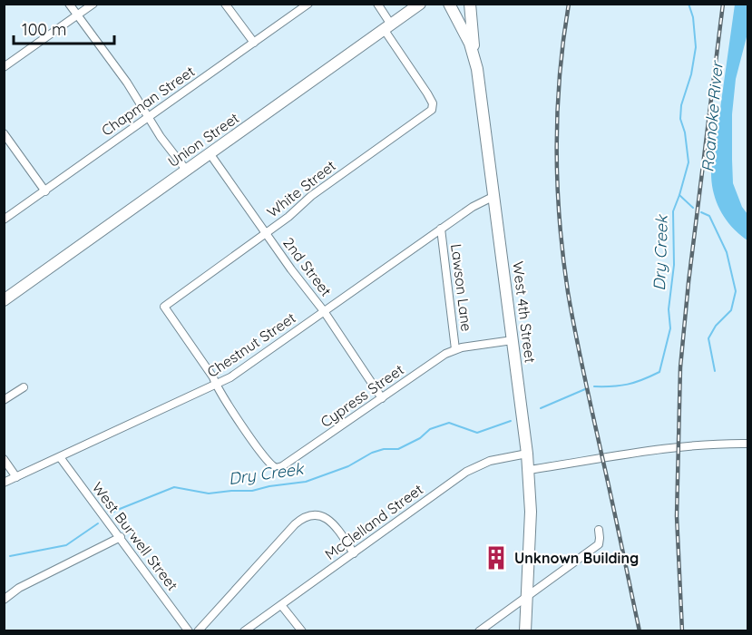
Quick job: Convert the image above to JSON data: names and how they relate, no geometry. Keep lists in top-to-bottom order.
{
  "streets": {
    "main road": ["Union Street", "West 4th Street"],
    "street": [
      "Chapman Street",
      "White Street",
      "2nd Street",
      "Lawson Lane",
      "Chestnut Street",
      "Cypress Street",
      "McClelland Street",
      "West Burwell Street"
    ]
  },
  "crossings": [
    ["Union Street", "White Street"],
    ["Union Street", "2nd Street"],
    ["White Street", "2nd Street"],
    ["White Street", "Chestnut Street"],
    ["White Street", "Cypress Street"],
    ["2nd Street", "Chestnut Street"],
    ["2nd Street", "Cypress Street"],
    ["Lawson Lane", "Chestnut Street"],
    ["Lawson Lane", "Cypress Street"],
    ["West 4th Street", "Chestnut Street"],
    ["West 4th Street", "Cypress Street"],
    ["West 4th Street", "McClelland Street"],
    ["Chestnut Street", "Cypress Street"],
    ["Chestnut Street", "West Burwell Street"]
  ],
  "water": ["Roanoke River", "Dry Creek"],
  "places": {
    "building": ["Unknown Building"]
  },
  "scale_bar": "100 m"
}
